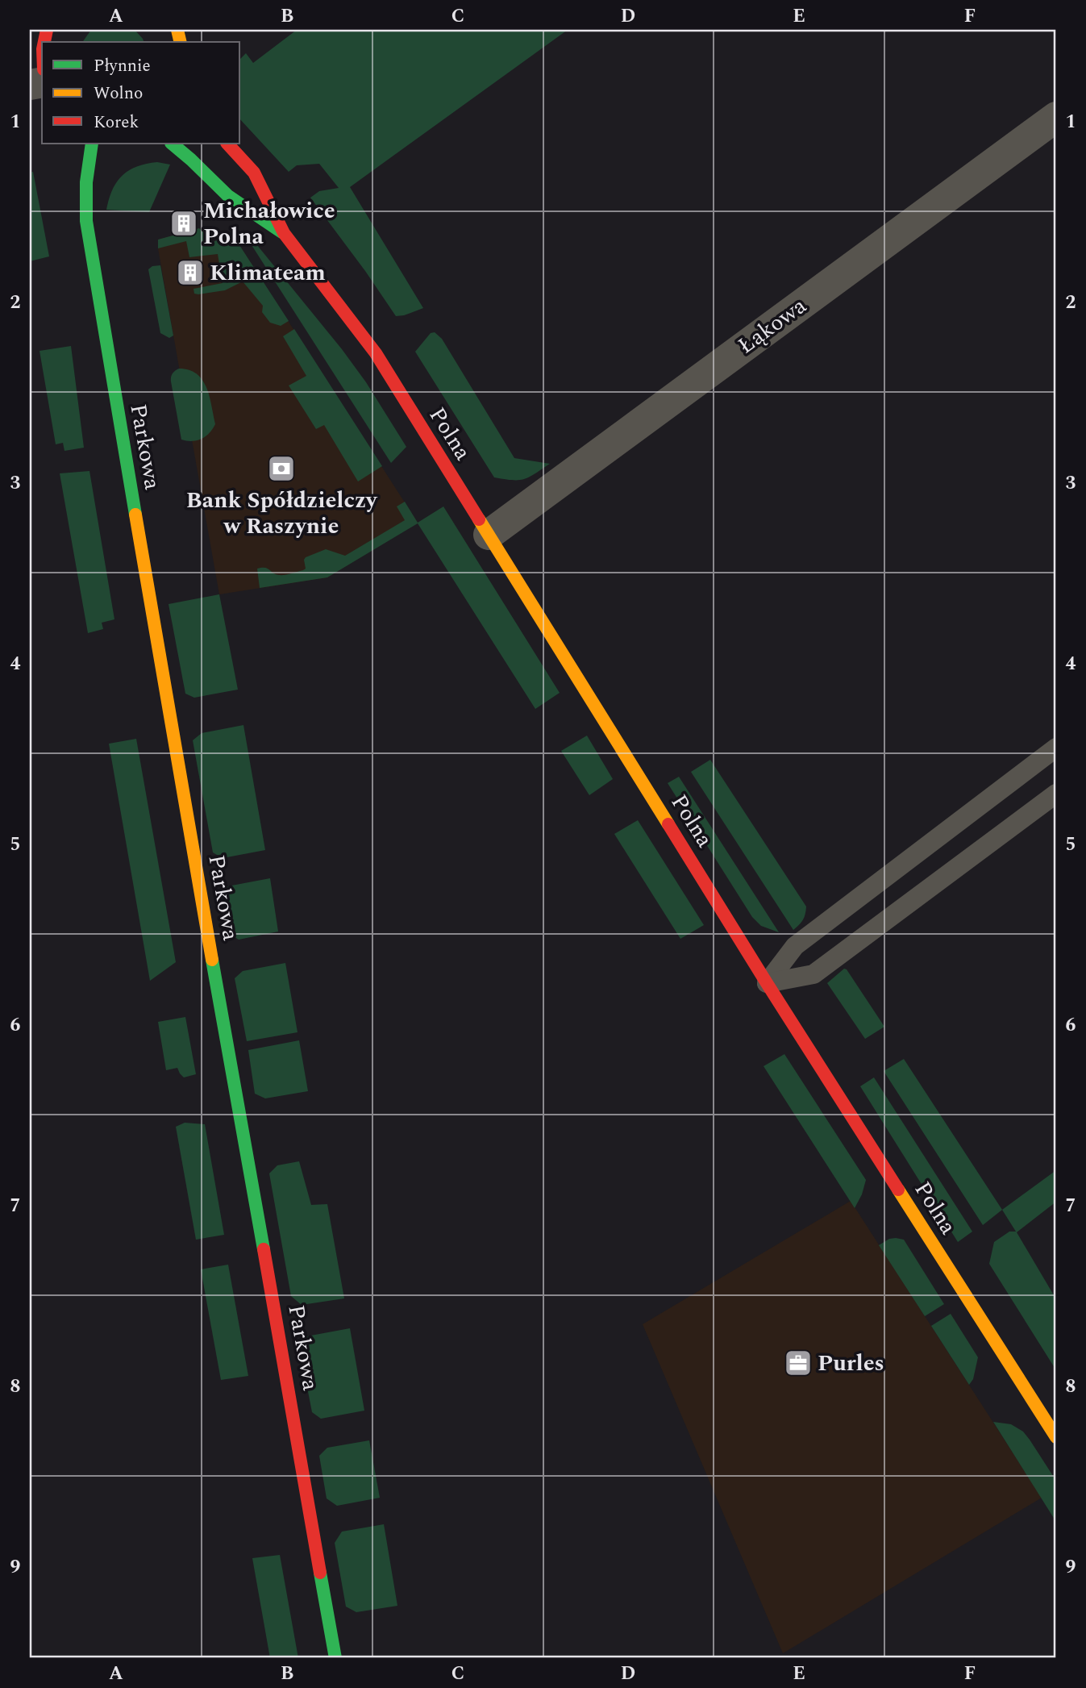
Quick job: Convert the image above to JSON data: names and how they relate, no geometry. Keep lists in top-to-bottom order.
{
  "streets": {
    "street": ["Łąkowa", "Polna", "Parkowa"]
  },
  "crossings": [
    ["Łąkowa", "Polna"]
  ],
  "places": {
    "building": ["Michałowice Polna", "Klimateam"],
    "bank": ["Bank Spółdzielczy w Raszynie"],
    "office": ["Purles"]
  },
  "legend": ["Płynnie", "Wolno", "Korek"],
  "grid": {
    "columns": [
      "A",
      "B",
      "C",
      "D",
      "E",
      "F"
    ],
    "rows": [
      "1",
      "2",
      "3",
      "4",
      "5",
      "6",
      "7",
      "8",
      "9"
    ]
  }
}
